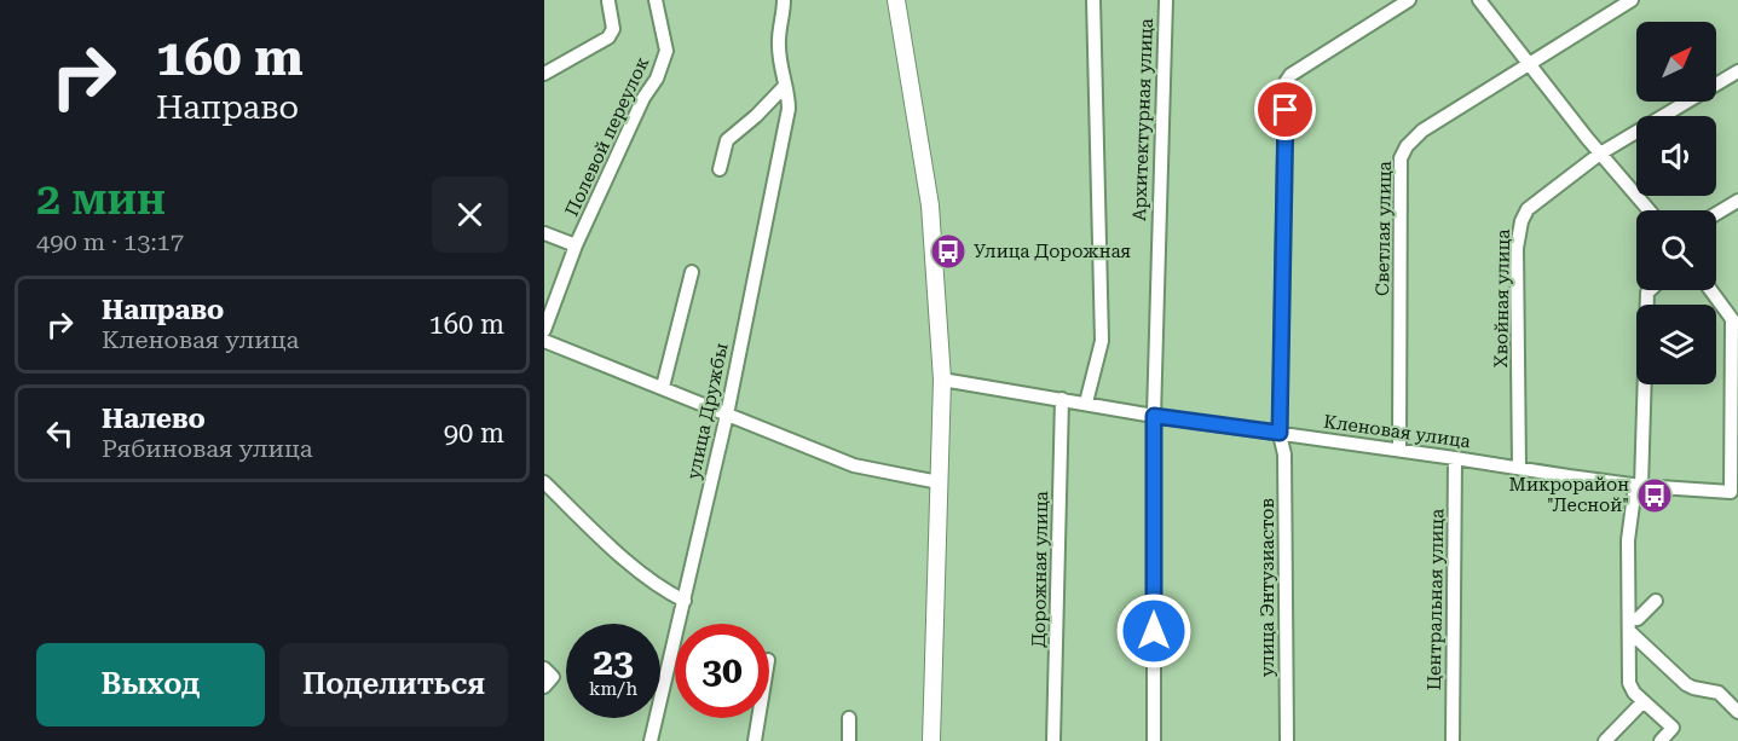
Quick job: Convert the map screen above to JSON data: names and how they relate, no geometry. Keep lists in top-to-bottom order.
{
  "streets": {
    "street": [
      "Архитектурная улица",
      "Полевой переулок",
      "Светлая улица",
      "Хвойная улица",
      "улица Дружбы",
      "Кленовая улица",
      "Дорожная улица",
      "улица Энтузиастов",
      "Центральная улица"
    ]
  },
  "crossings": [
    ["Архитектурная улица", "Кленовая улица"],
    ["Светлая улица", "Кленовая улица"],
    ["Хвойная улица", "Кленовая улица"],
    ["Кленовая улица", "Дорожная улица"],
    ["Кленовая улица", "улица Энтузиастов"],
    ["Кленовая улица", "Центральная улица"]
  ],
  "places": {
    "bus stop": ["Улица Дорожная", "Микрорайон \"Лесной\""]
  },
  "north": "top right",
  "page": {
    "turn": ["160 m", "Направо"],
    "heading": ["2 мин", "490 m · 13:17"],
    "list": [
      {
        "name": "Направо",
        "note": "Кленовая улица",
        "value": "160 m"
      },
      {
        "name": "Налево",
        "note": "Рябиновая улица",
        "value": "90 m"
      }
    ],
    "speed": "23 km/h",
    "limit": "30",
    "buttons": ["Выход", "Поделиться"]
  }
}
